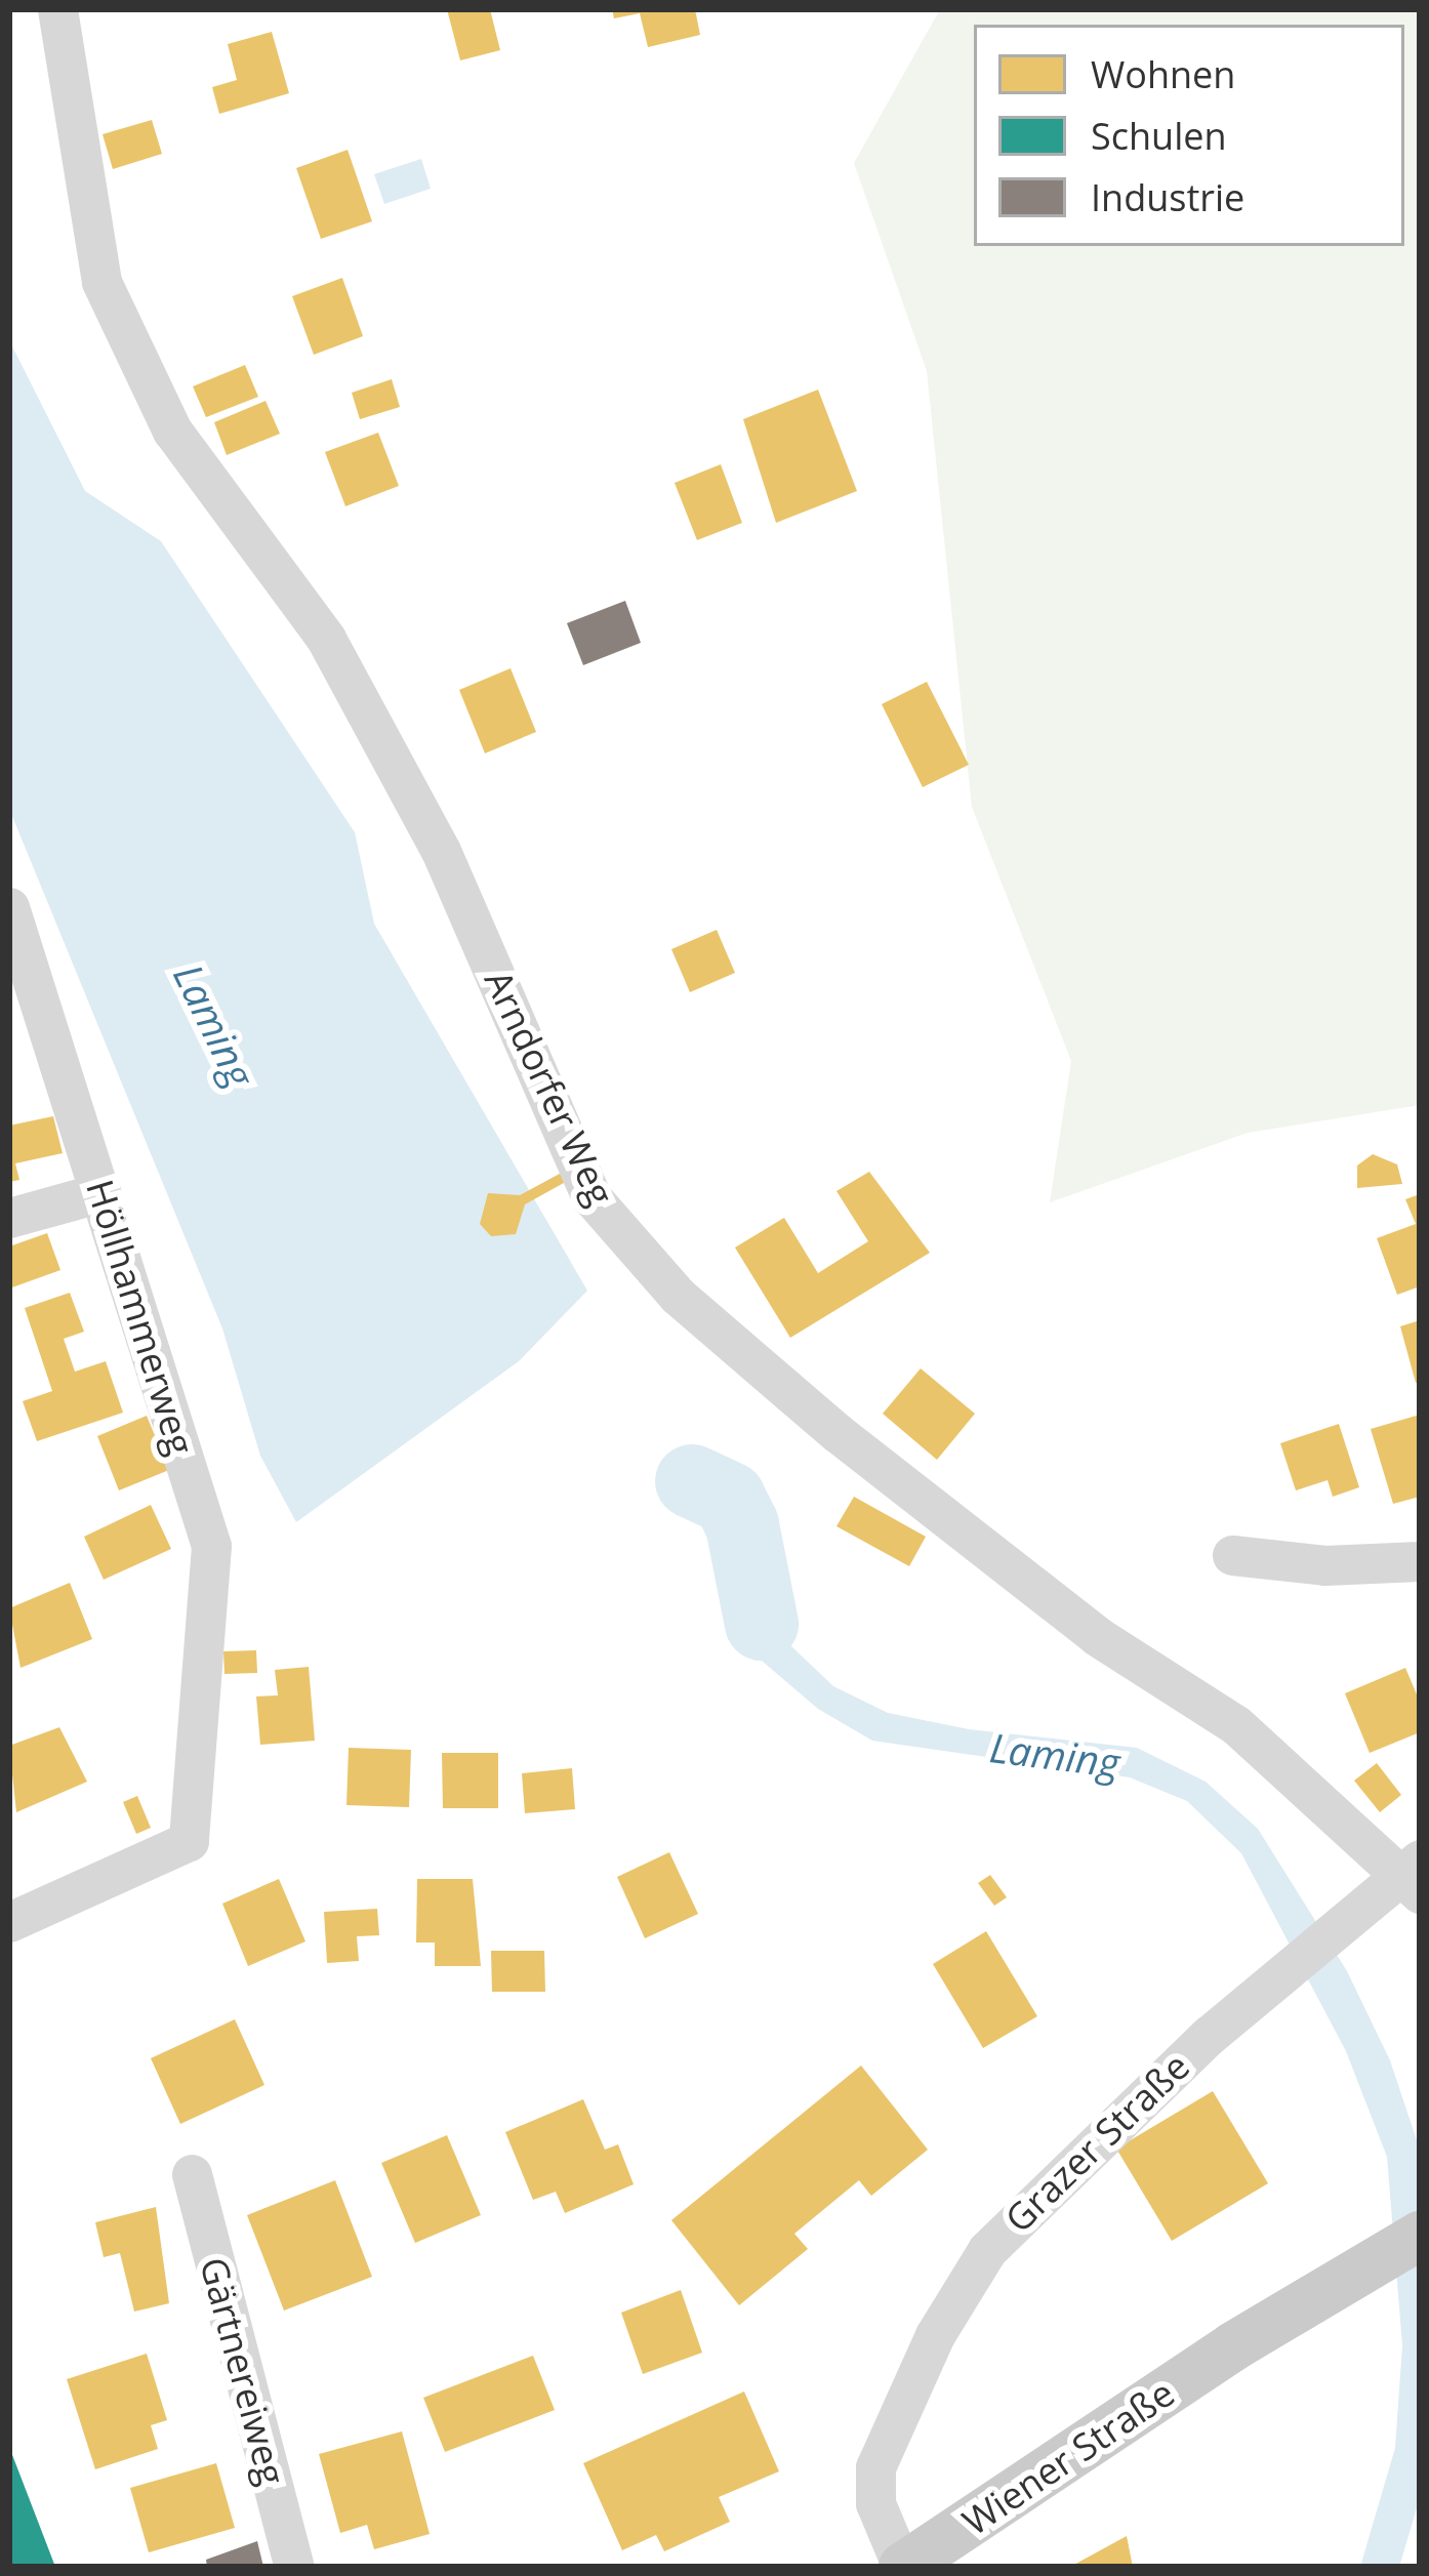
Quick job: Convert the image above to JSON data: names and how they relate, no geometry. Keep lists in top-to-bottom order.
{
  "streets": {
    "main road": ["Wiener Straße"],
    "street": [
      "Arndorfer Weg",
      "Höllhammerweg",
      "Grazer Straße",
      "Gärtnereiweg"
    ]
  },
  "crossings": [
    ["Arndorfer Weg", "Grazer Straße"],
    ["Grazer Straße", "Wiener Straße"]
  ],
  "water": ["Laming"],
  "legend": ["Wohnen", "Schulen", "Industrie"]
}
